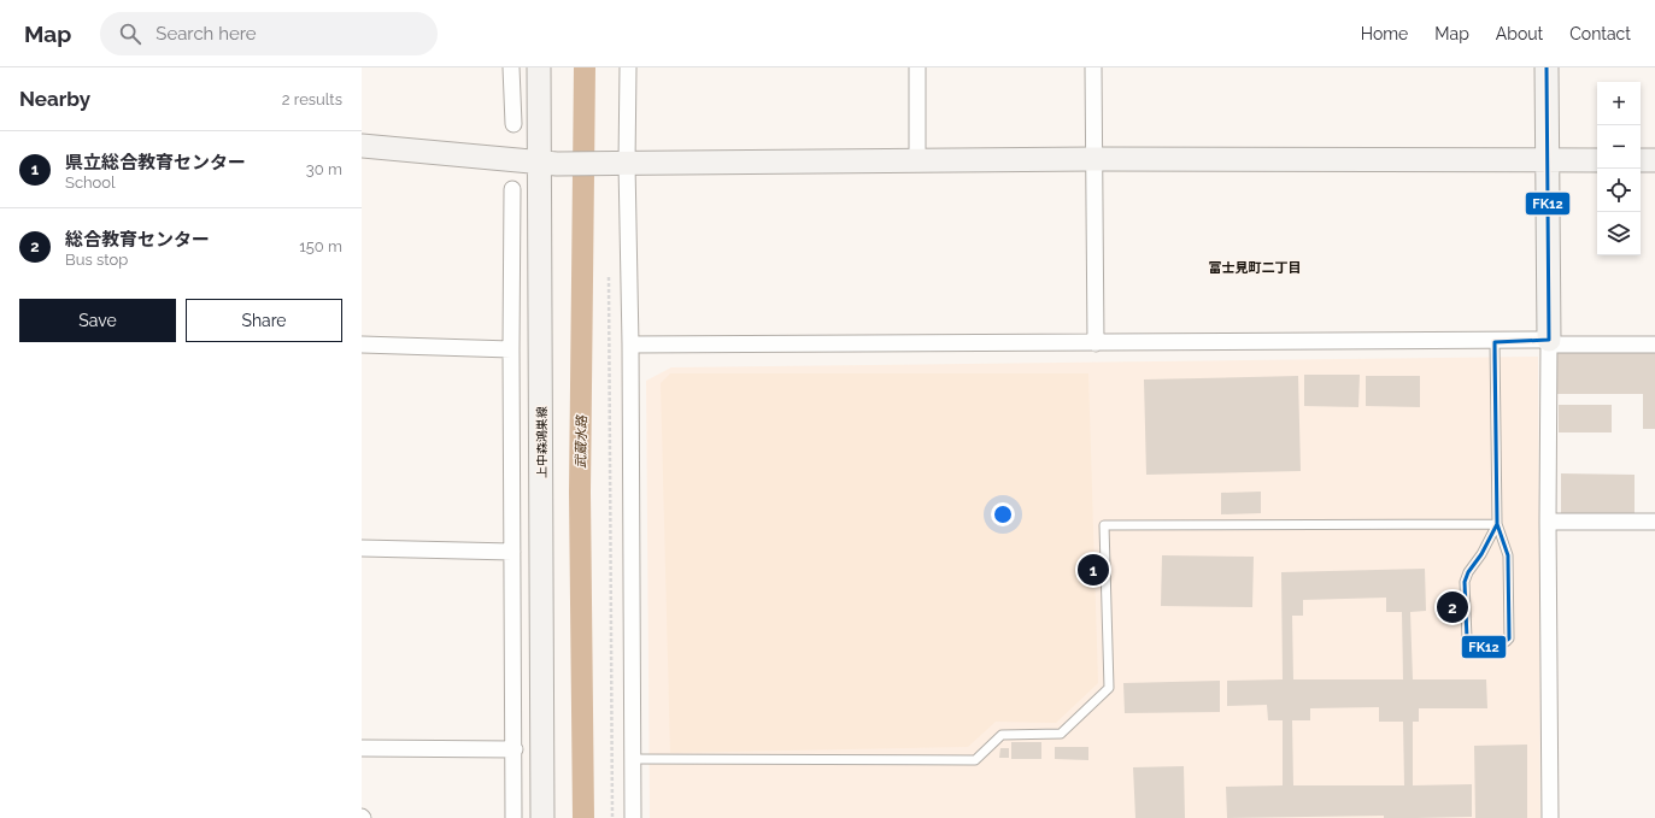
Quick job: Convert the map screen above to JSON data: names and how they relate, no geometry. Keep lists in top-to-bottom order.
{
  "streets": {
    "street": ["上中森鴻巣線"]
  },
  "districts": ["富士見町二丁目"],
  "water": ["武蔵水路"],
  "lines": ["transit line FK12"],
  "page": {
    "header": "Map",
    "search": "Search here",
    "nav": [
      "Home",
      "Map",
      "About",
      "Contact"
    ],
    "heading": ["Nearby", "2 results"],
    "map_buttons": ["+", "−"],
    "list": [
      {
        "mark": "1",
        "name": "県立総合教育センター",
        "note": "School",
        "value": "30 m"
      },
      {
        "mark": "2",
        "name": "総合教育センター",
        "note": "Bus stop",
        "value": "150 m"
      }
    ],
    "buttons": ["Save", "Share"],
    "pins": ["1", "2"]
  }
}
